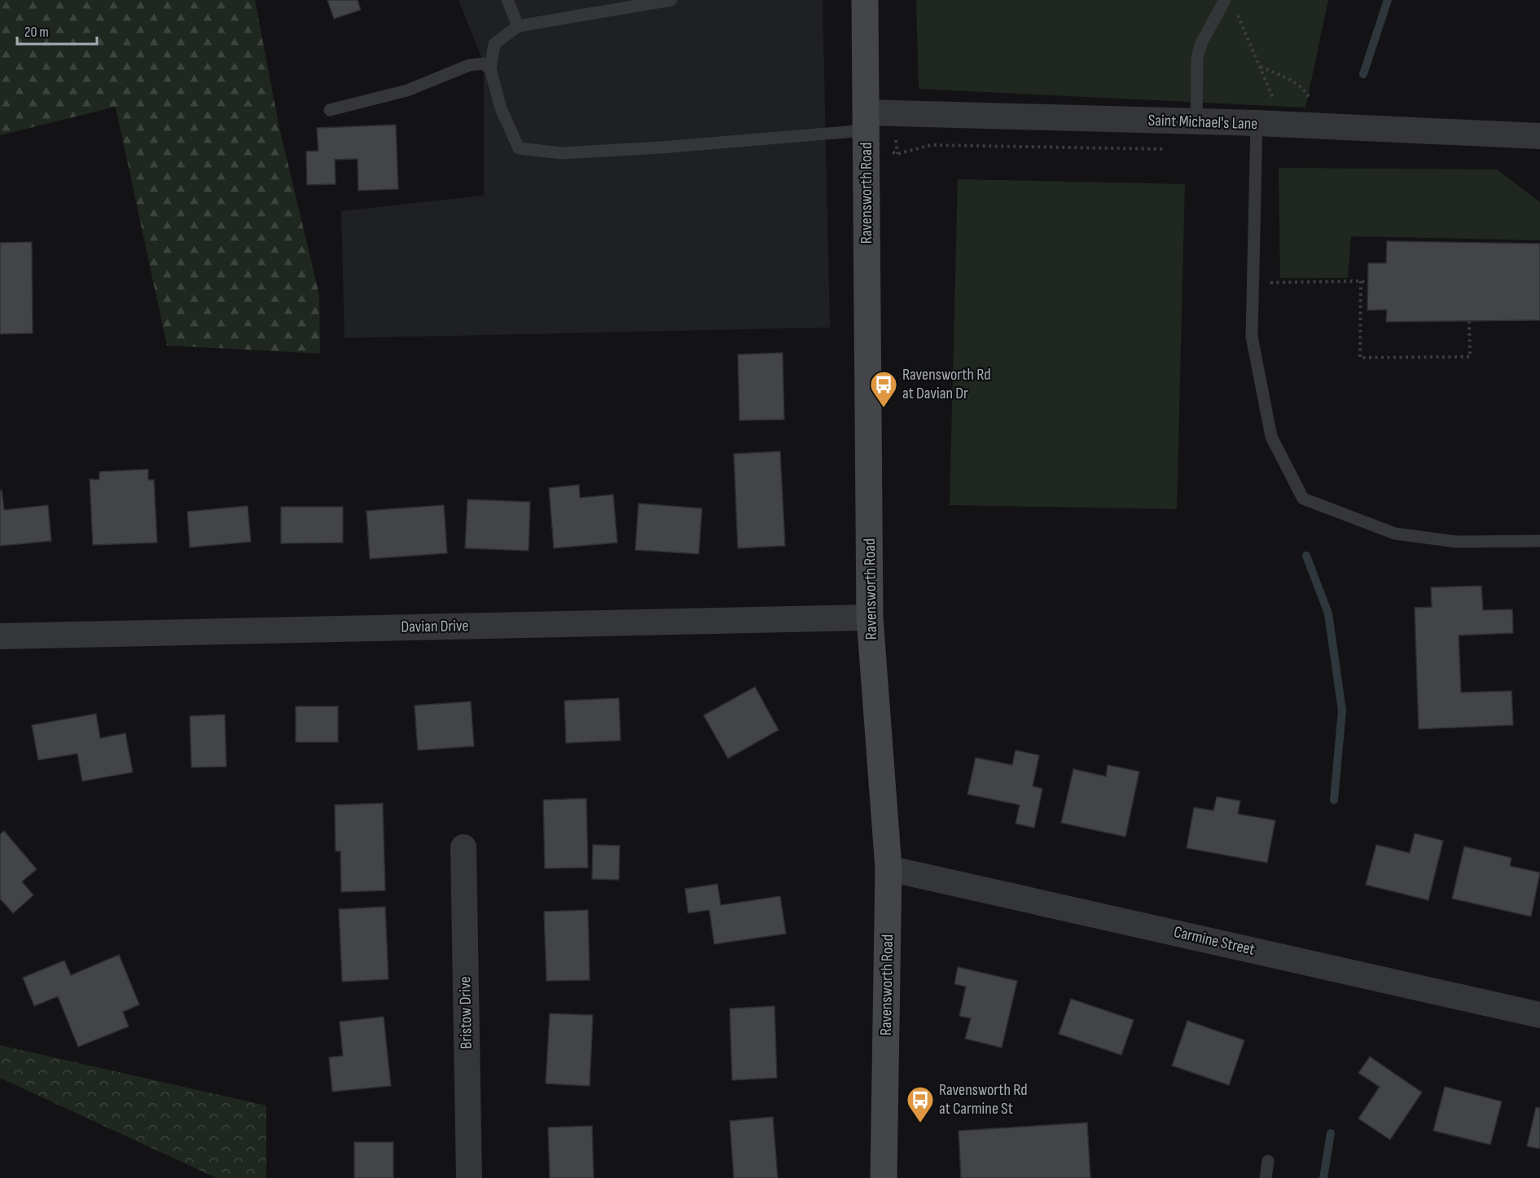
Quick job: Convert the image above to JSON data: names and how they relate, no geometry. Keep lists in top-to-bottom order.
{
  "streets": {
    "main road": ["Ravensworth Road"],
    "street": [
      "Saint Michael's Lane",
      "Davian Drive",
      "Carmine Street",
      "Bristow Drive"
    ]
  },
  "crossings": [
    ["Saint Michael's Lane", "Ravensworth Road"],
    ["Ravensworth Road", "Davian Drive"],
    ["Ravensworth Road", "Carmine Street"]
  ],
  "places": {
    "bus stop": ["Ravensworth Rd at Davian Dr", "Ravensworth Rd at Carmine St"]
  },
  "scale_bar": "20 m"
}
